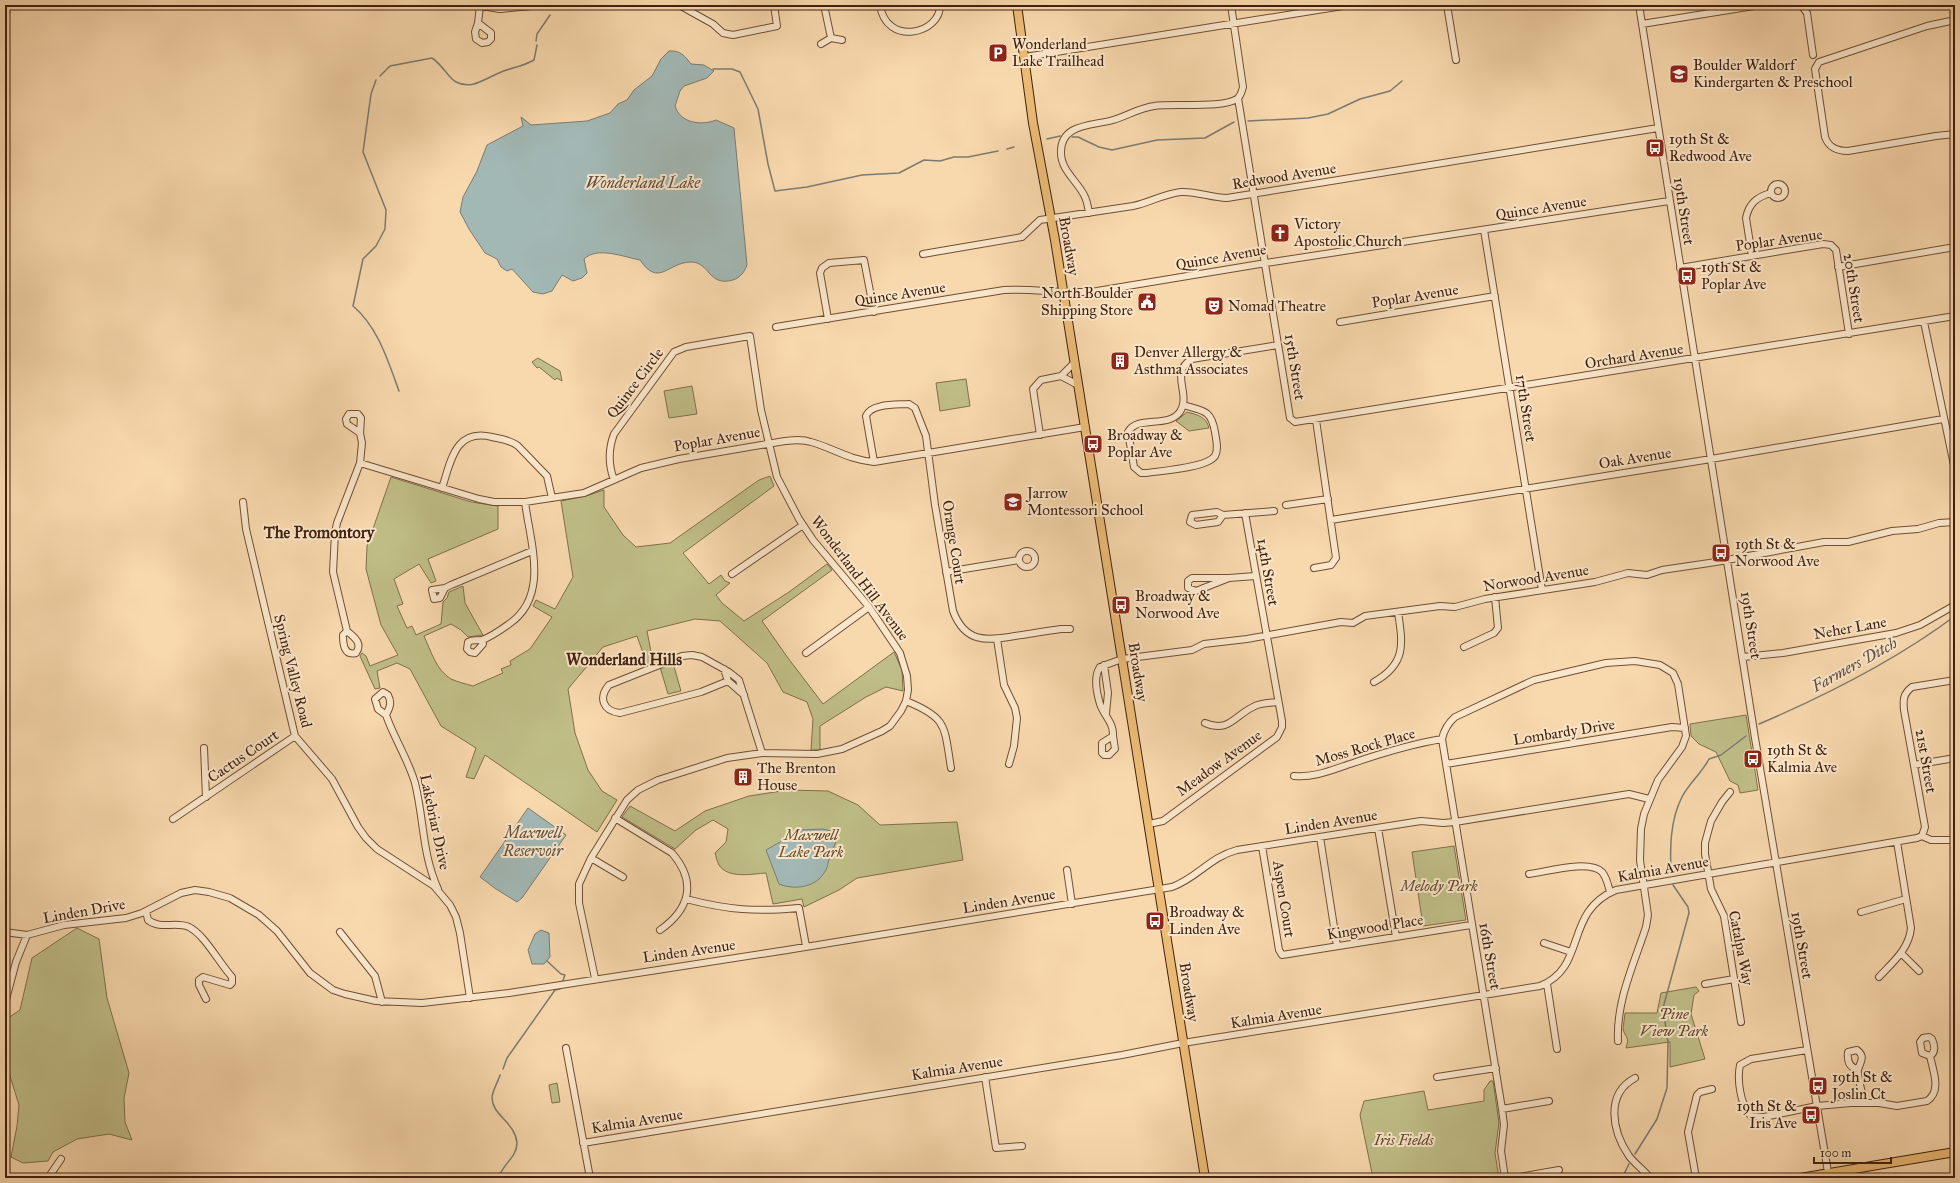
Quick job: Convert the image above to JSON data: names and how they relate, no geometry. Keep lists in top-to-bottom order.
{
  "streets": {
    "main road": ["Broadway"],
    "street": [
      "Redwood Avenue",
      "Quince Avenue",
      "19th Street",
      "Poplar Avenue",
      "20th Street",
      "Orchard Avenue",
      "15th Street",
      "Quince Circle",
      "17th Street",
      "Oak Avenue",
      "Orange Court",
      "14th Street",
      "Wonderland Hill Avenue",
      "Norwood Avenue",
      "Neher Lane",
      "Spring Valley Road",
      "Lombardy Drive",
      "Moss Rock Place",
      "Cactus Court",
      "21st Street",
      "Meadow Avenue",
      "Lakebriar Drive",
      "Linden Avenue",
      "Kalmia Avenue",
      "Aspen Court",
      "Linden Drive",
      "Kingwood Place",
      "Catalpa Way",
      "16th Street"
    ]
  },
  "crossings": [
    ["Redwood Avenue", "19th Street"],
    ["Redwood Avenue", "Broadway"],
    ["Redwood Avenue", "15th Street"],
    ["Quince Avenue", "19th Street"],
    ["Quince Avenue", "Broadway"],
    ["Quince Avenue", "15th Street"],
    ["Quince Avenue", "17th Street"],
    ["19th Street", "Poplar Avenue"],
    ["19th Street", "Orchard Avenue"],
    ["19th Street", "Oak Avenue"],
    ["19th Street", "Norwood Avenue"],
    ["19th Street", "Neher Lane"],
    ["19th Street", "Kalmia Avenue"],
    ["Poplar Avenue", "Broadway"],
    ["Poplar Avenue", "20th Street"],
    ["Poplar Avenue", "Quince Circle"],
    ["Poplar Avenue", "17th Street"],
    ["Poplar Avenue", "Orange Court"],
    ["Poplar Avenue", "Wonderland Hill Avenue"],
    ["Broadway", "Norwood Avenue"],
    ["Broadway", "Meadow Avenue"],
    ["Broadway", "Linden Avenue"],
    ["Broadway", "Kalmia Avenue"],
    ["20th Street", "Orchard Avenue"],
    ["Orchard Avenue", "15th Street"],
    ["Orchard Avenue", "17th Street"],
    ["15th Street", "Oak Avenue"],
    ["Quince Circle", "Wonderland Hill Avenue"],
    ["17th Street", "Oak Avenue"],
    ["17th Street", "Norwood Avenue"],
    ["14th Street", "Norwood Avenue"],
    ["14th Street", "Meadow Avenue"],
    ["Wonderland Hill Avenue", "Linden Avenue"],
    ["Norwood Avenue", "Meadow Avenue"],
    ["Spring Valley Road", "Cactus Court"],
    ["Spring Valley Road", "Lakebriar Drive"],
    ["Spring Valley Road", "Linden Avenue"],
    ["Lombardy Drive", "16th Street"],
    ["Moss Rock Place", "16th Street"],
    ["21st Street", "Kalmia Avenue"],
    ["Linden Avenue", "Aspen Court"],
    ["Linden Avenue", "Linden Drive"],
    ["Linden Avenue", "16th Street"],
    ["Kalmia Avenue", "Catalpa Way"],
    ["Kalmia Avenue", "16th Street"],
    ["Aspen Court", "Kingwood Place"],
    ["Kingwood Place", "16th Street"]
  ],
  "districts": ["The Promontory", "Wonderland Hills"],
  "water": ["Wonderland Lake", "Farmers Ditch", "Maxwell Reservoir"],
  "parks": [
    "Maxwell Lake Park",
    "Melody Park",
    "Pine View Park",
    "Iris Fields"
  ],
  "places": {
    "parking": ["Wonderland Lake Trailhead"],
    "school or university": ["Boulder Waldorf Kindergarten & Preschool", "Jarrow Montessori School"],
    "bus stop": [
      "19th St & Redwood Ave",
      "19th St & Poplar Ave",
      "Broadway & Poplar Ave",
      "19th St & Norwood Ave",
      "Broadway & Norwood Ave",
      "19th St & Kalmia Ave",
      "Broadway & Linden Ave",
      "19th St & Joslin Ct",
      "19th St & Iris Ave"
    ],
    "church": ["Victory Apostolic Church"],
    "public building": ["North Boulder Shipping Store"],
    "theatre": ["Nomad Theatre"],
    "building": ["Denver Allergy & Asthma Associates", "The Brenton House"]
  },
  "scale_bar": "100 m"
}
